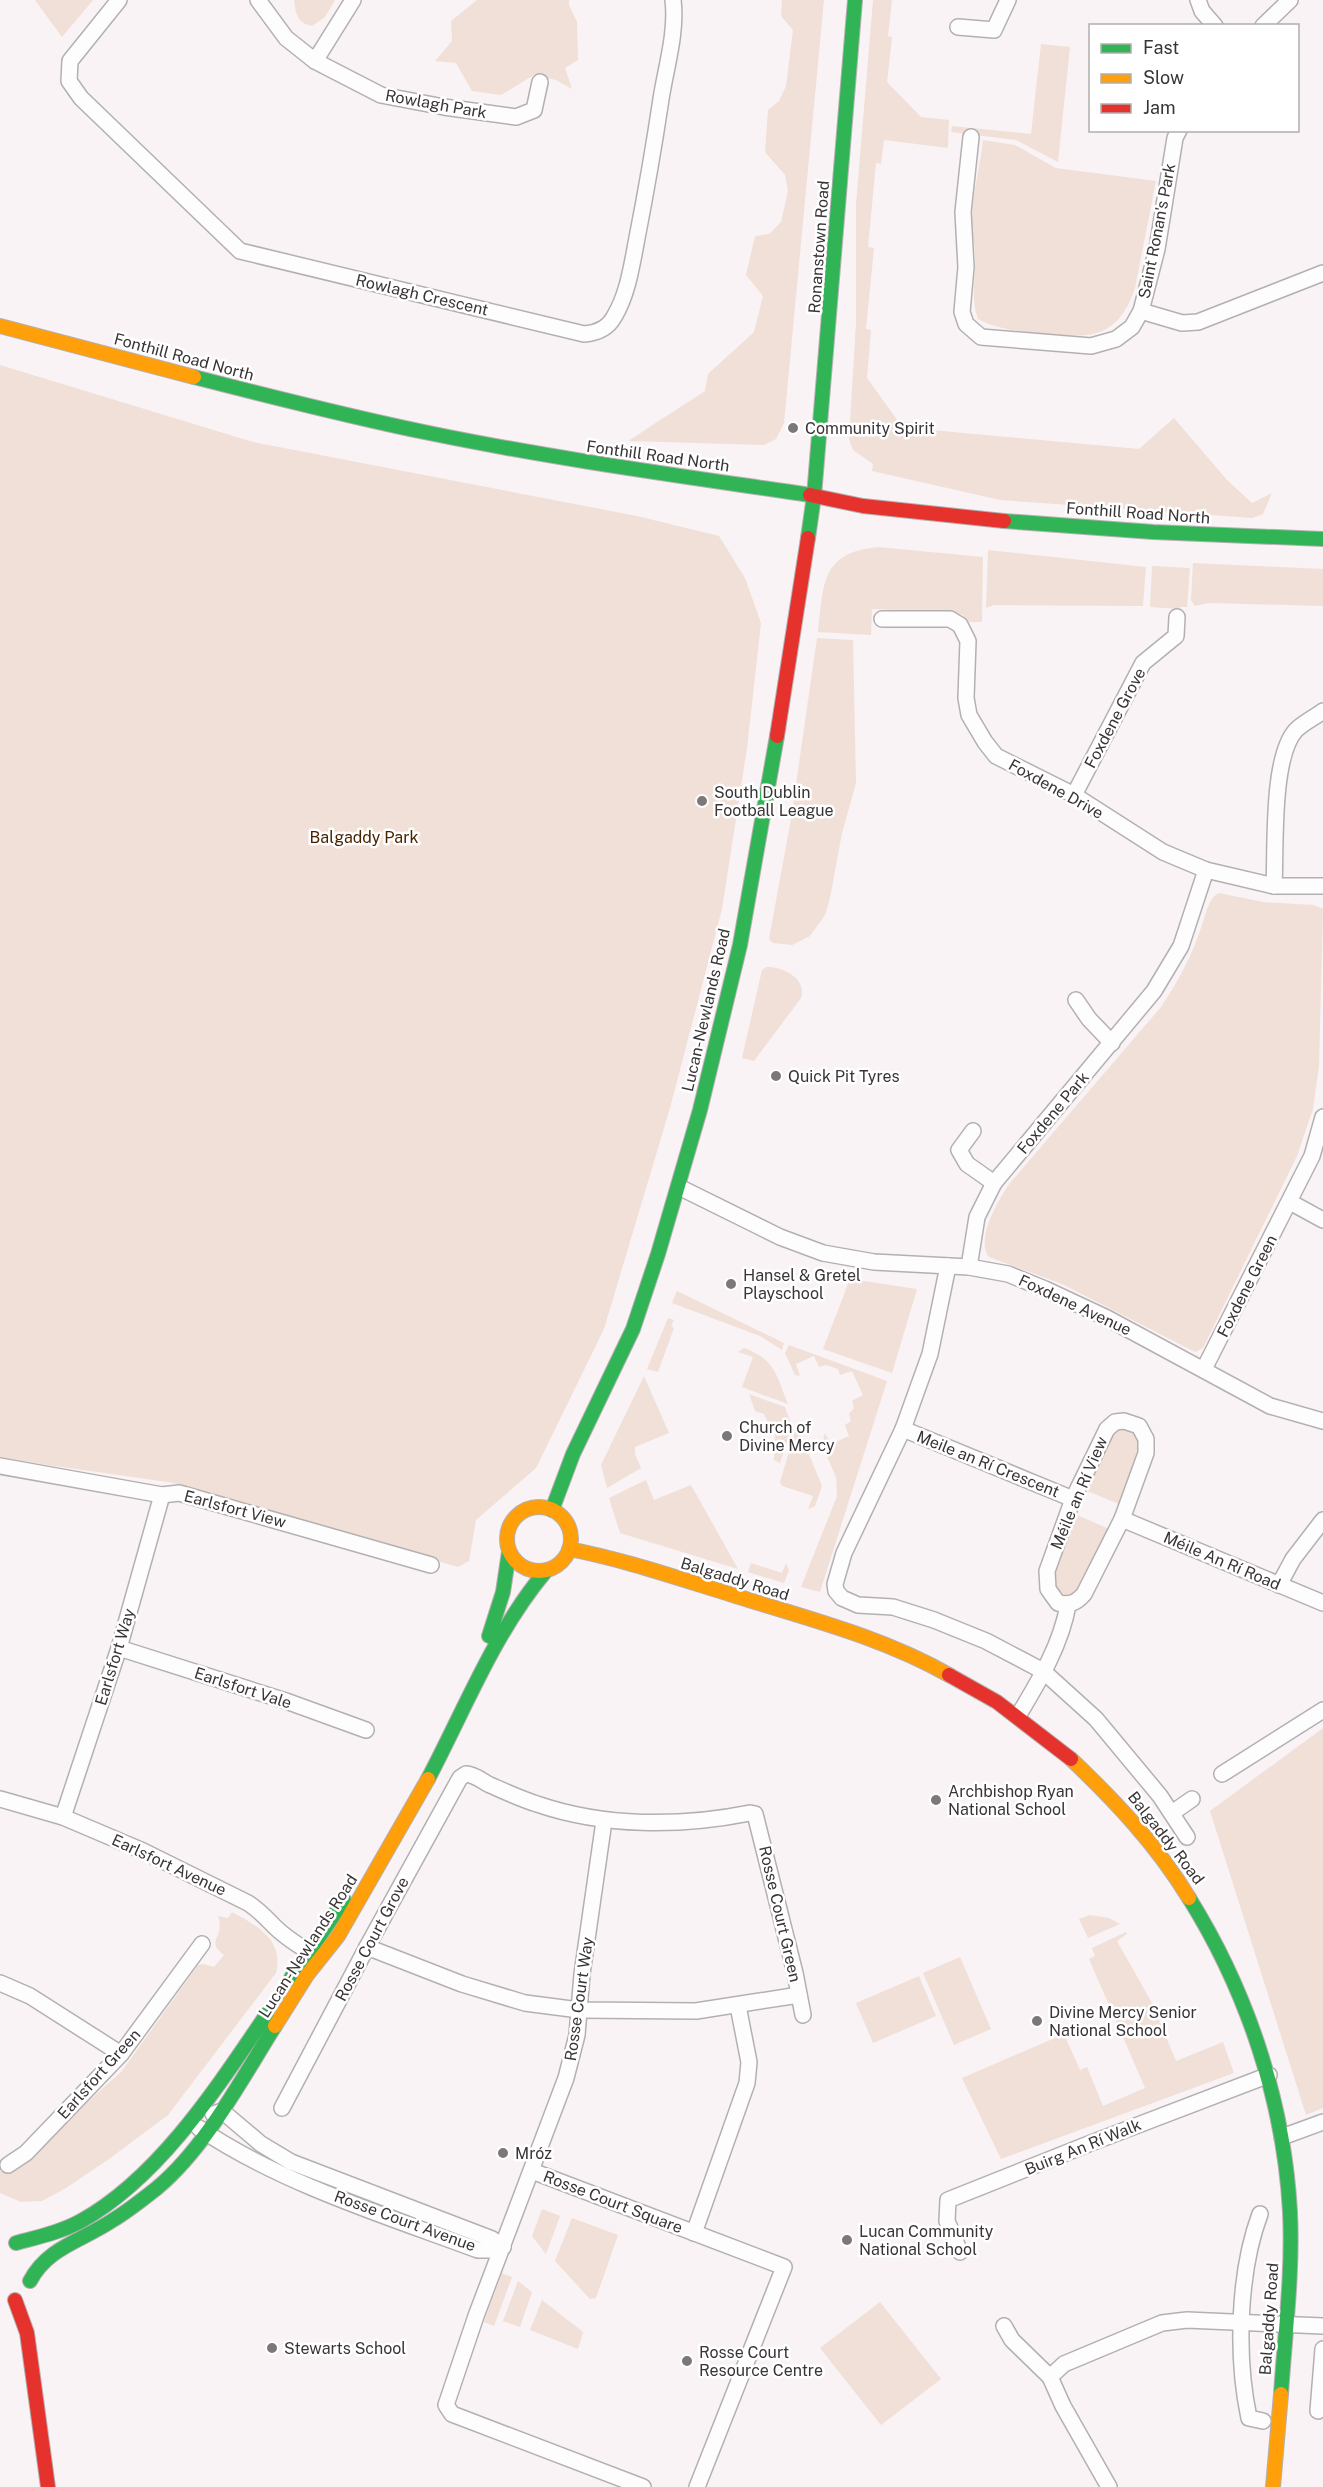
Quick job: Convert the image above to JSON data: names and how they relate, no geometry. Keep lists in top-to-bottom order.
{
  "streets": {
    "street": [
      "Rowlagh Park",
      "Saint Ronan's Park",
      "Ronanstown Road",
      "Rowlagh Crescent",
      "Fonthill Road North",
      "Foxdene Grove",
      "Foxdene Drive",
      "Lucan-Newlands Road",
      "Foxdene Park",
      "Foxdene Green",
      "Foxdene Avenue",
      "Meile an Rí Crescent",
      "Méile an Rí View",
      "Earlsfort View",
      "Méile An Rí Road",
      "Balgaddy Road",
      "Earlsfort Way",
      "Earlsfort Vale",
      "Earlsfort Avenue",
      "Rosse Court Green",
      "Rosse Court Grove",
      "Rosse Court Way",
      "Earlsfort Green",
      "Buirg An Rí Walk",
      "Rosse Court Square",
      "Rosse Court Avenue"
    ]
  },
  "crossings": [
    ["Ronanstown Road", "Fonthill Road North"],
    ["Ronanstown Road", "Lucan-Newlands Road"],
    ["Fonthill Road North", "Lucan-Newlands Road"],
    ["Foxdene Grove", "Foxdene Drive"],
    ["Foxdene Drive", "Foxdene Park"],
    ["Lucan-Newlands Road", "Foxdene Avenue"],
    ["Lucan-Newlands Road", "Balgaddy Road"],
    ["Lucan-Newlands Road", "Earlsfort Avenue"],
    ["Lucan-Newlands Road", "Rosse Court Avenue"],
    ["Foxdene Park", "Foxdene Avenue"],
    ["Foxdene Green", "Foxdene Avenue"],
    ["Foxdene Avenue", "Meile an Rí Crescent"],
    ["Meile an Rí Crescent", "Méile an Rí View"],
    ["Méile an Rí View", "Méile An Rí Road"],
    ["Earlsfort View", "Earlsfort Way"],
    ["Balgaddy Road", "Buirg An Rí Walk"],
    ["Earlsfort Way", "Earlsfort Vale"],
    ["Earlsfort Way", "Earlsfort Avenue"],
    ["Rosse Court Green", "Rosse Court Grove"],
    ["Rosse Court Green", "Rosse Court Way"],
    ["Rosse Court Grove", "Rosse Court Way"],
    ["Rosse Court Way", "Rosse Court Square"],
    ["Rosse Court Way", "Rosse Court Avenue"]
  ],
  "parks": ["Balgaddy Park"],
  "places": [
    "Community Spirit",
    "South Dublin Football League",
    "Quick Pit Tyres",
    "Hansel & Gretel Playschool",
    "Church of Divine Mercy",
    "Archbishop Ryan National School",
    "Divine Mercy Senior National School",
    "Mróz",
    "Lucan Community National School",
    "Stewarts School",
    "Rosse Court Resource Centre"
  ],
  "legend": ["Fast", "Slow", "Jam"]
}
